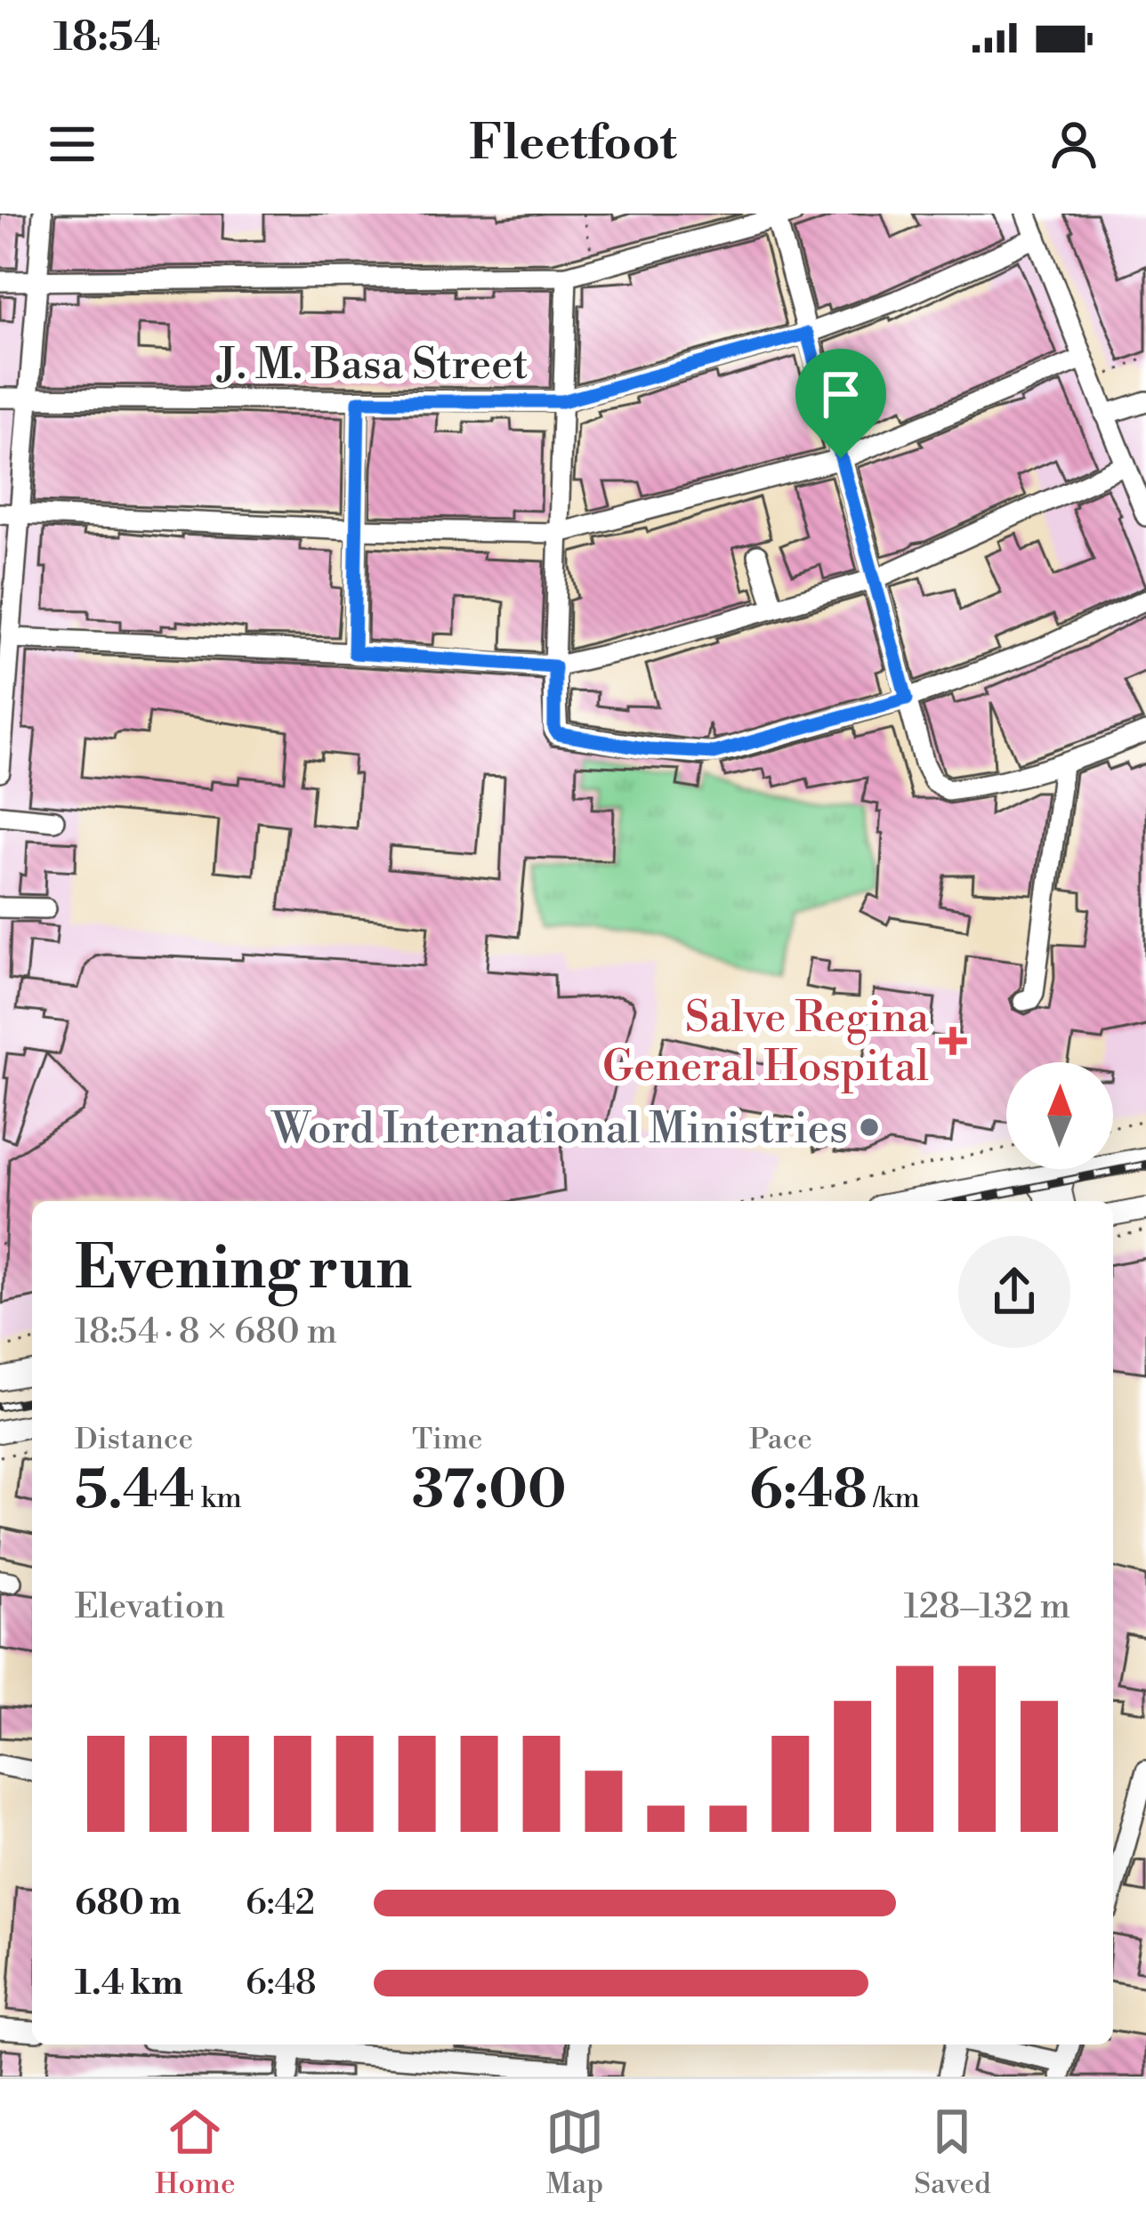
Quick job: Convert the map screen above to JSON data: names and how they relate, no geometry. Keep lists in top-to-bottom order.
{
  "streets": {
    "street": ["J. M. Basa Street"]
  },
  "places": {
    "health": ["Salve Regina General Hospital"],
    "other": ["Word International Ministries"]
  },
  "north": "top",
  "page": {
    "status": "18:54",
    "header": "Fleetfoot",
    "heading": ["Evening run", "18:54 · 8 × 680 m"],
    "stats": [
      ["Distance", "5.44 km"],
      ["Time", "37:00"],
      ["Pace", "6:48 /km"]
    ],
    "chart": ["Elevation", "128–132 m"],
    "list": [
      {
        "name": "680 m",
        "note": "6:42"
      },
      {
        "name": "1.4 km",
        "note": "6:48"
      }
    ],
    "tabs": ["Home", "Map", "Saved"]
  }
}
